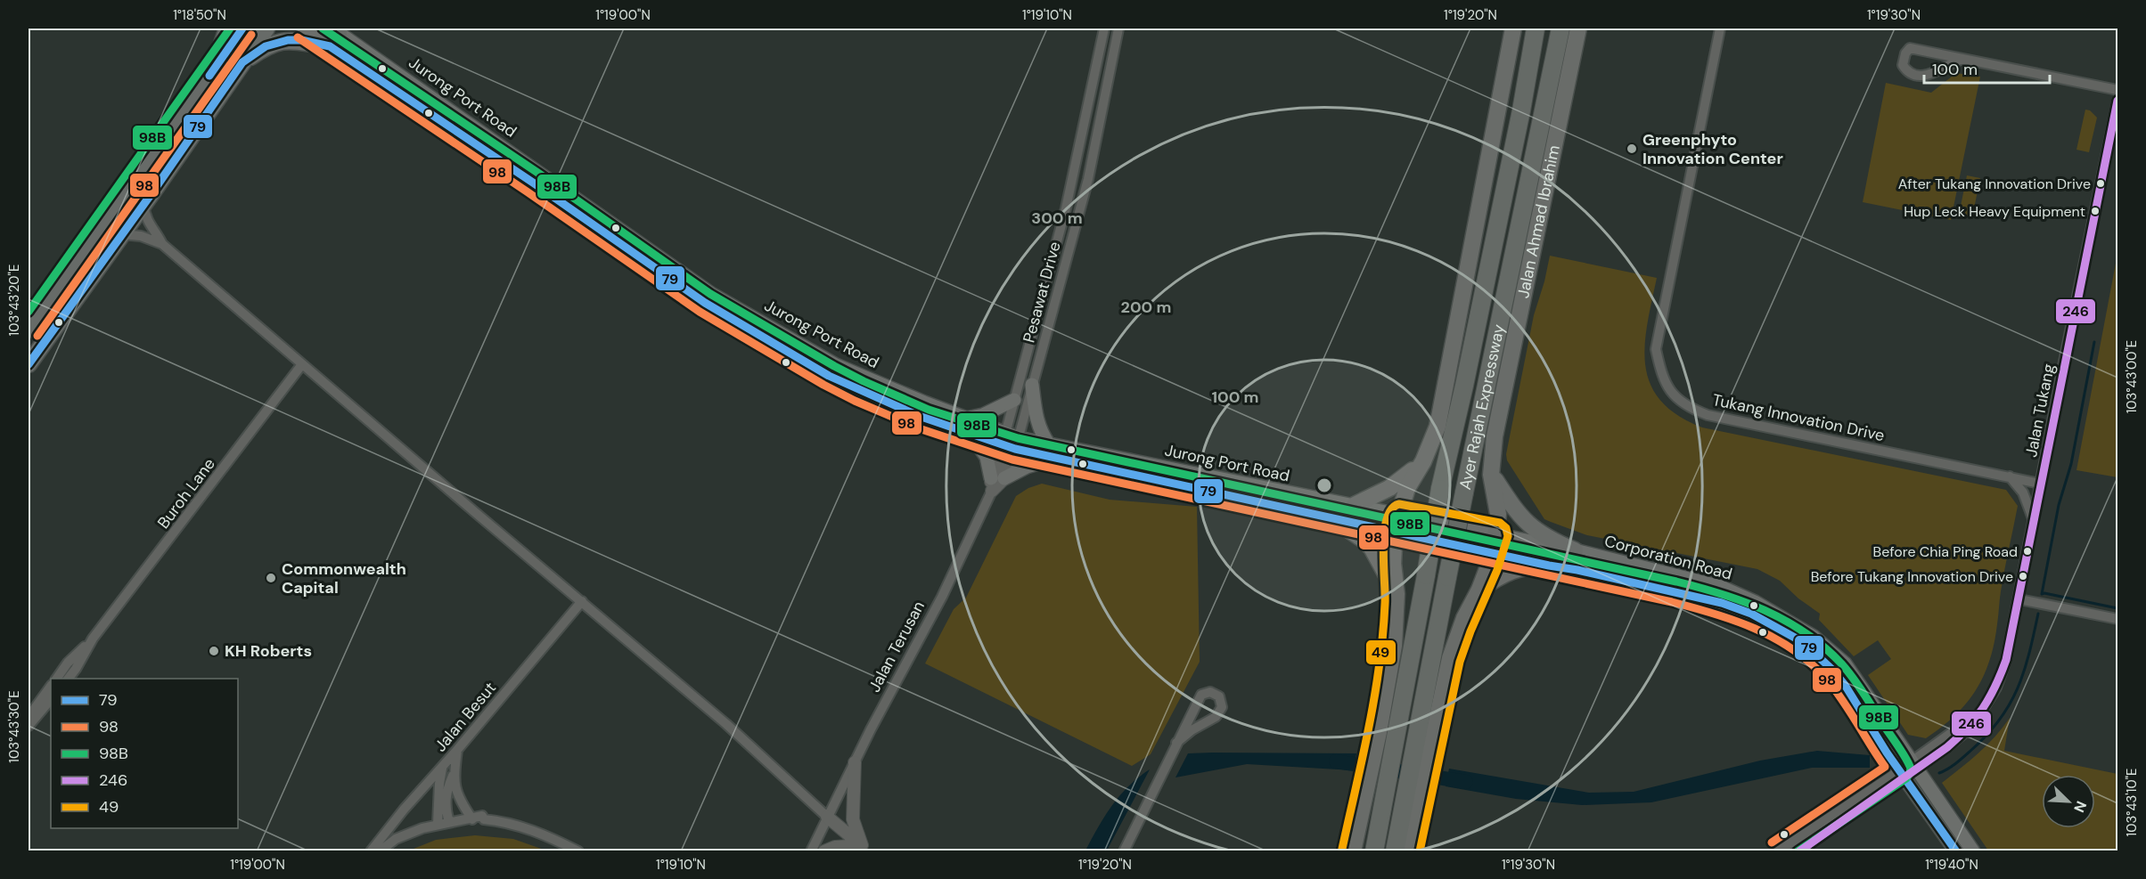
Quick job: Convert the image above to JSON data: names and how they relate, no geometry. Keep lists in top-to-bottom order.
{
  "streets": {
    "highway": ["Ayer Rajah Expressway"],
    "main road": ["Jurong Port Road", "Jalan Ahmad Ibrahim", "Corporation Road"],
    "street": [
      "Pesawat Drive",
      "Jalan Tukang",
      "Tukang Innovation Drive",
      "Buroh Lane",
      "Jalan Terusan",
      "Jalan Besut"
    ]
  },
  "crossings": [
    ["Jurong Port Road", "Pesawat Drive"],
    ["Jurong Port Road", "Corporation Road"],
    ["Jalan Ahmad Ibrahim", "Ayer Rajah Expressway"],
    ["Jalan Ahmad Ibrahim", "Corporation Road"],
    ["Jalan Tukang", "Tukang Innovation Drive"],
    ["Jalan Tukang", "Corporation Road"]
  ],
  "places": [
    "Greenphyto Innovation Center",
    "After Tukang Innovation Drive",
    "Hup Leck Heavy Equipment",
    "Before Chia Ping Road",
    "Before Tukang Innovation Drive",
    "Commonwealth Capital",
    "KH Roberts"
  ],
  "lines": [
    "transit line 79",
    "transit line 98B",
    "transit line 98",
    "transit line 246",
    "transit line 49"
  ],
  "legend": [
    "79",
    "98",
    "98B",
    "246",
    "49"
  ],
  "scale_bar": "100 m",
  "north": "bottom right",
  "coordinates": [
    "1°18'50\"N",
    "1°19'00\"N",
    "1°19'10\"N",
    "1°19'20\"N",
    "1°19'30\"N",
    "103°43'20\"E",
    "103°43'00\"E",
    "103°43'30\"E",
    "103°43'10\"E",
    "1°19'40\"N"
  ],
  "rings": ["300 m", "200 m", "100 m"]
}
